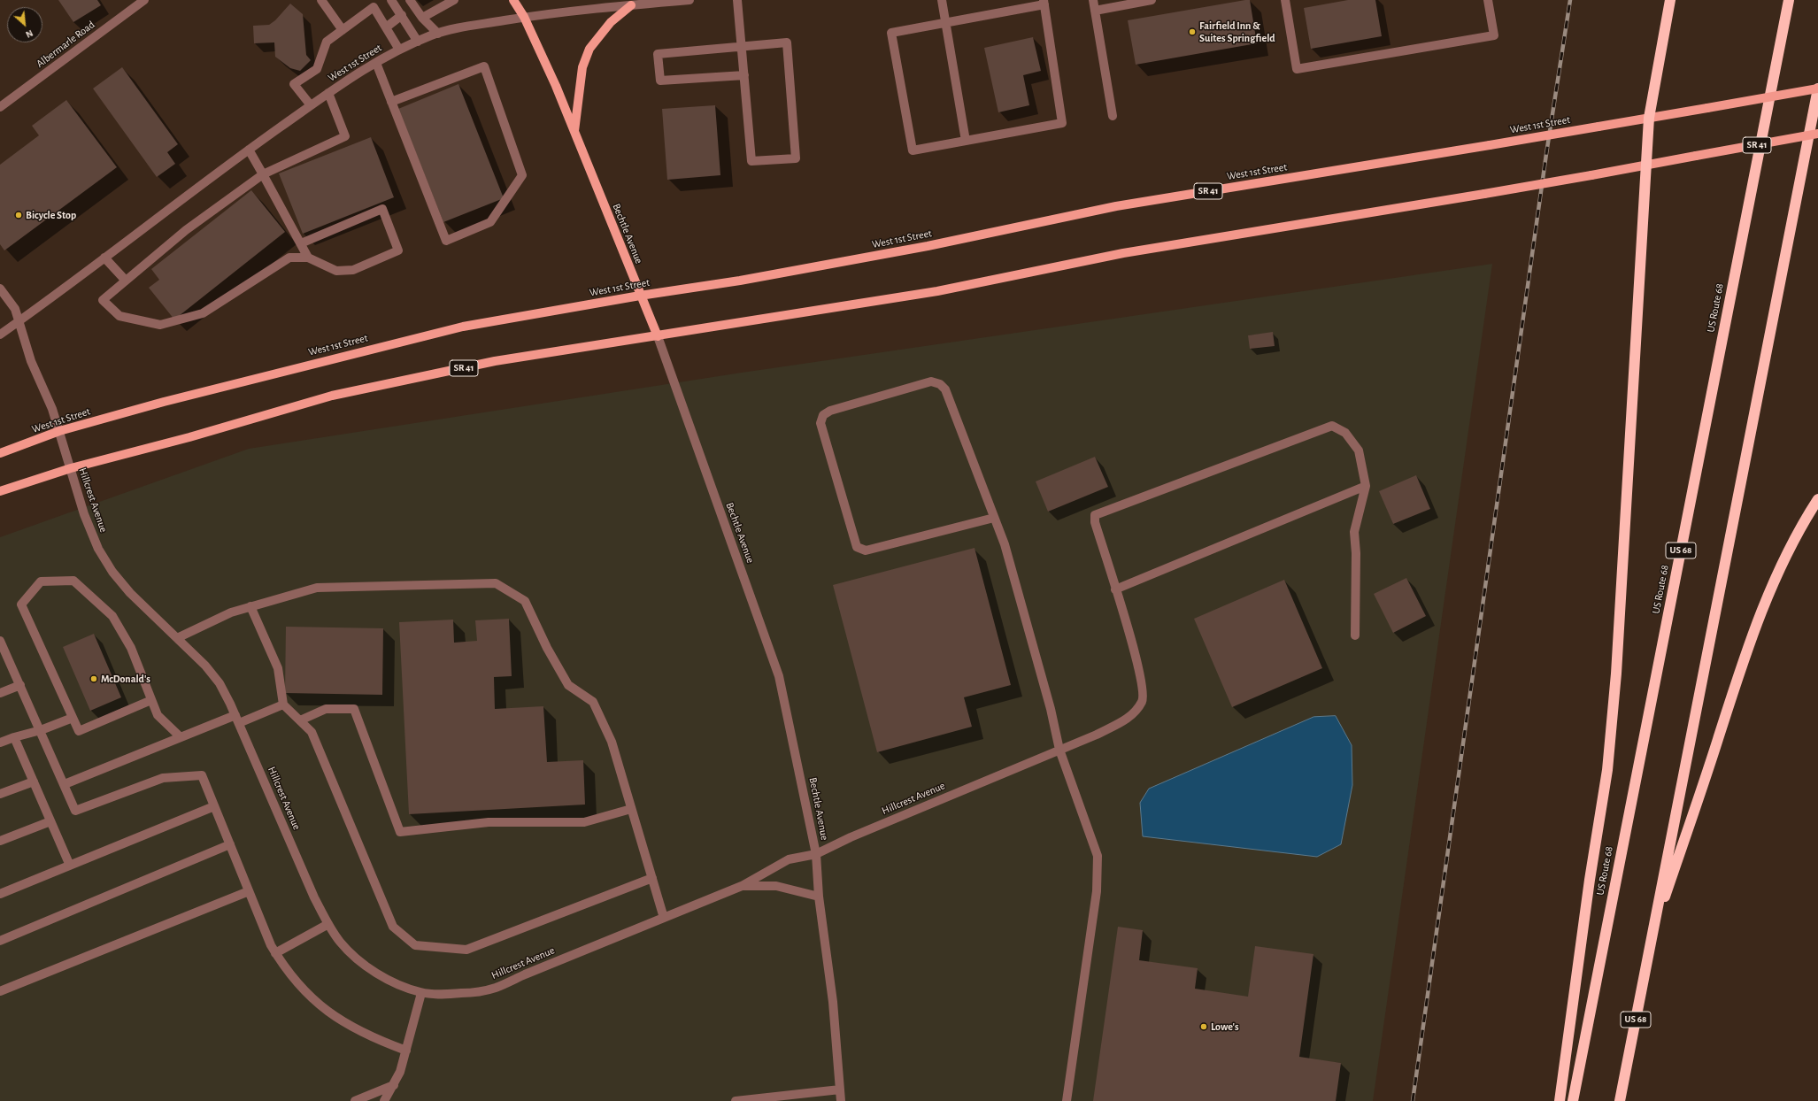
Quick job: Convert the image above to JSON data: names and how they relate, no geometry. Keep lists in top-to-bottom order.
{
  "streets": {
    "highway": ["US Route 68", "US 68"],
    "main road": ["West 1st Street", "SR 41", "Bechtle Avenue"],
    "street": ["Albermarle Road", "Hillcrest Avenue"]
  },
  "crossings": [
    ["West 1st Street", "Bechtle Avenue"],
    ["West 1st Street", "Hillcrest Avenue"],
    ["West 1st Street", "US 68"],
    ["SR 41", "Bechtle Avenue"],
    ["SR 41", "Hillcrest Avenue"],
    ["Bechtle Avenue", "Hillcrest Avenue"]
  ],
  "places": [
    "Fairfield Inn & Suites Springfield",
    "Bicycle Stop",
    "McDonald's",
    "Lowe's"
  ],
  "north": "bottom right"
}
